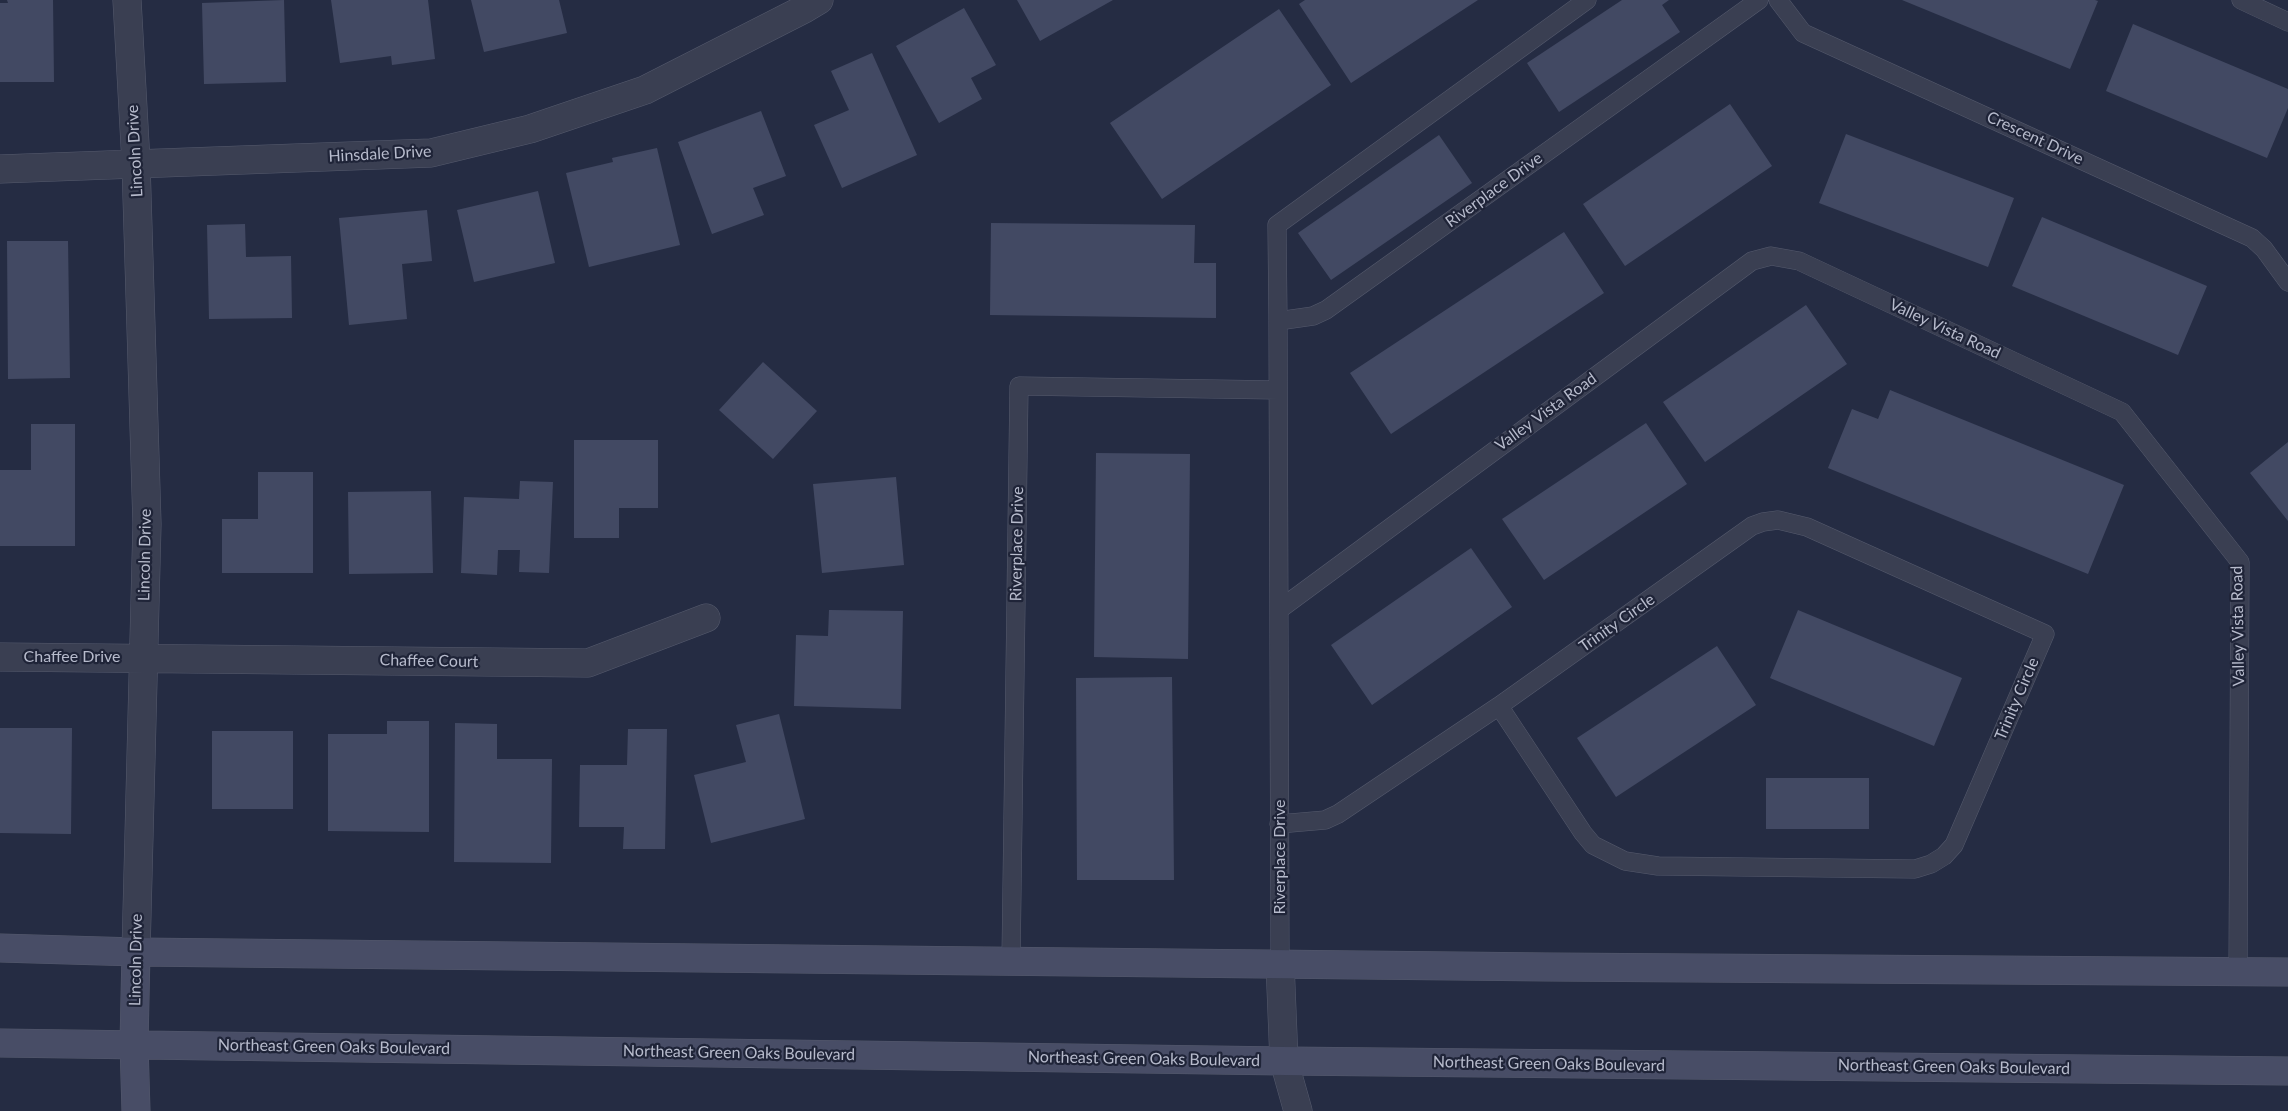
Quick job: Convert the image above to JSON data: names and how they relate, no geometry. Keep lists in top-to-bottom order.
{
  "streets": {
    "main road": ["Lincoln Drive", "Northeast Green Oaks Boulevard"],
    "street": ["Hinsdale Drive", "Chaffee Drive", "Chaffee Court"],
    "lane": [
      "Crescent Drive",
      "Riverplace Drive",
      "Valley Vista Road",
      "Trinity Circle"
    ]
  },
  "crossings": [
    ["Lincoln Drive", "Hinsdale Drive"],
    ["Lincoln Drive", "Chaffee Drive"],
    ["Lincoln Drive", "Chaffee Court"],
    ["Lincoln Drive", "Northeast Green Oaks Boulevard"],
    ["Riverplace Drive", "Valley Vista Road"],
    ["Riverplace Drive", "Trinity Circle"],
    ["Chaffee Drive", "Chaffee Court"]
  ]
}
